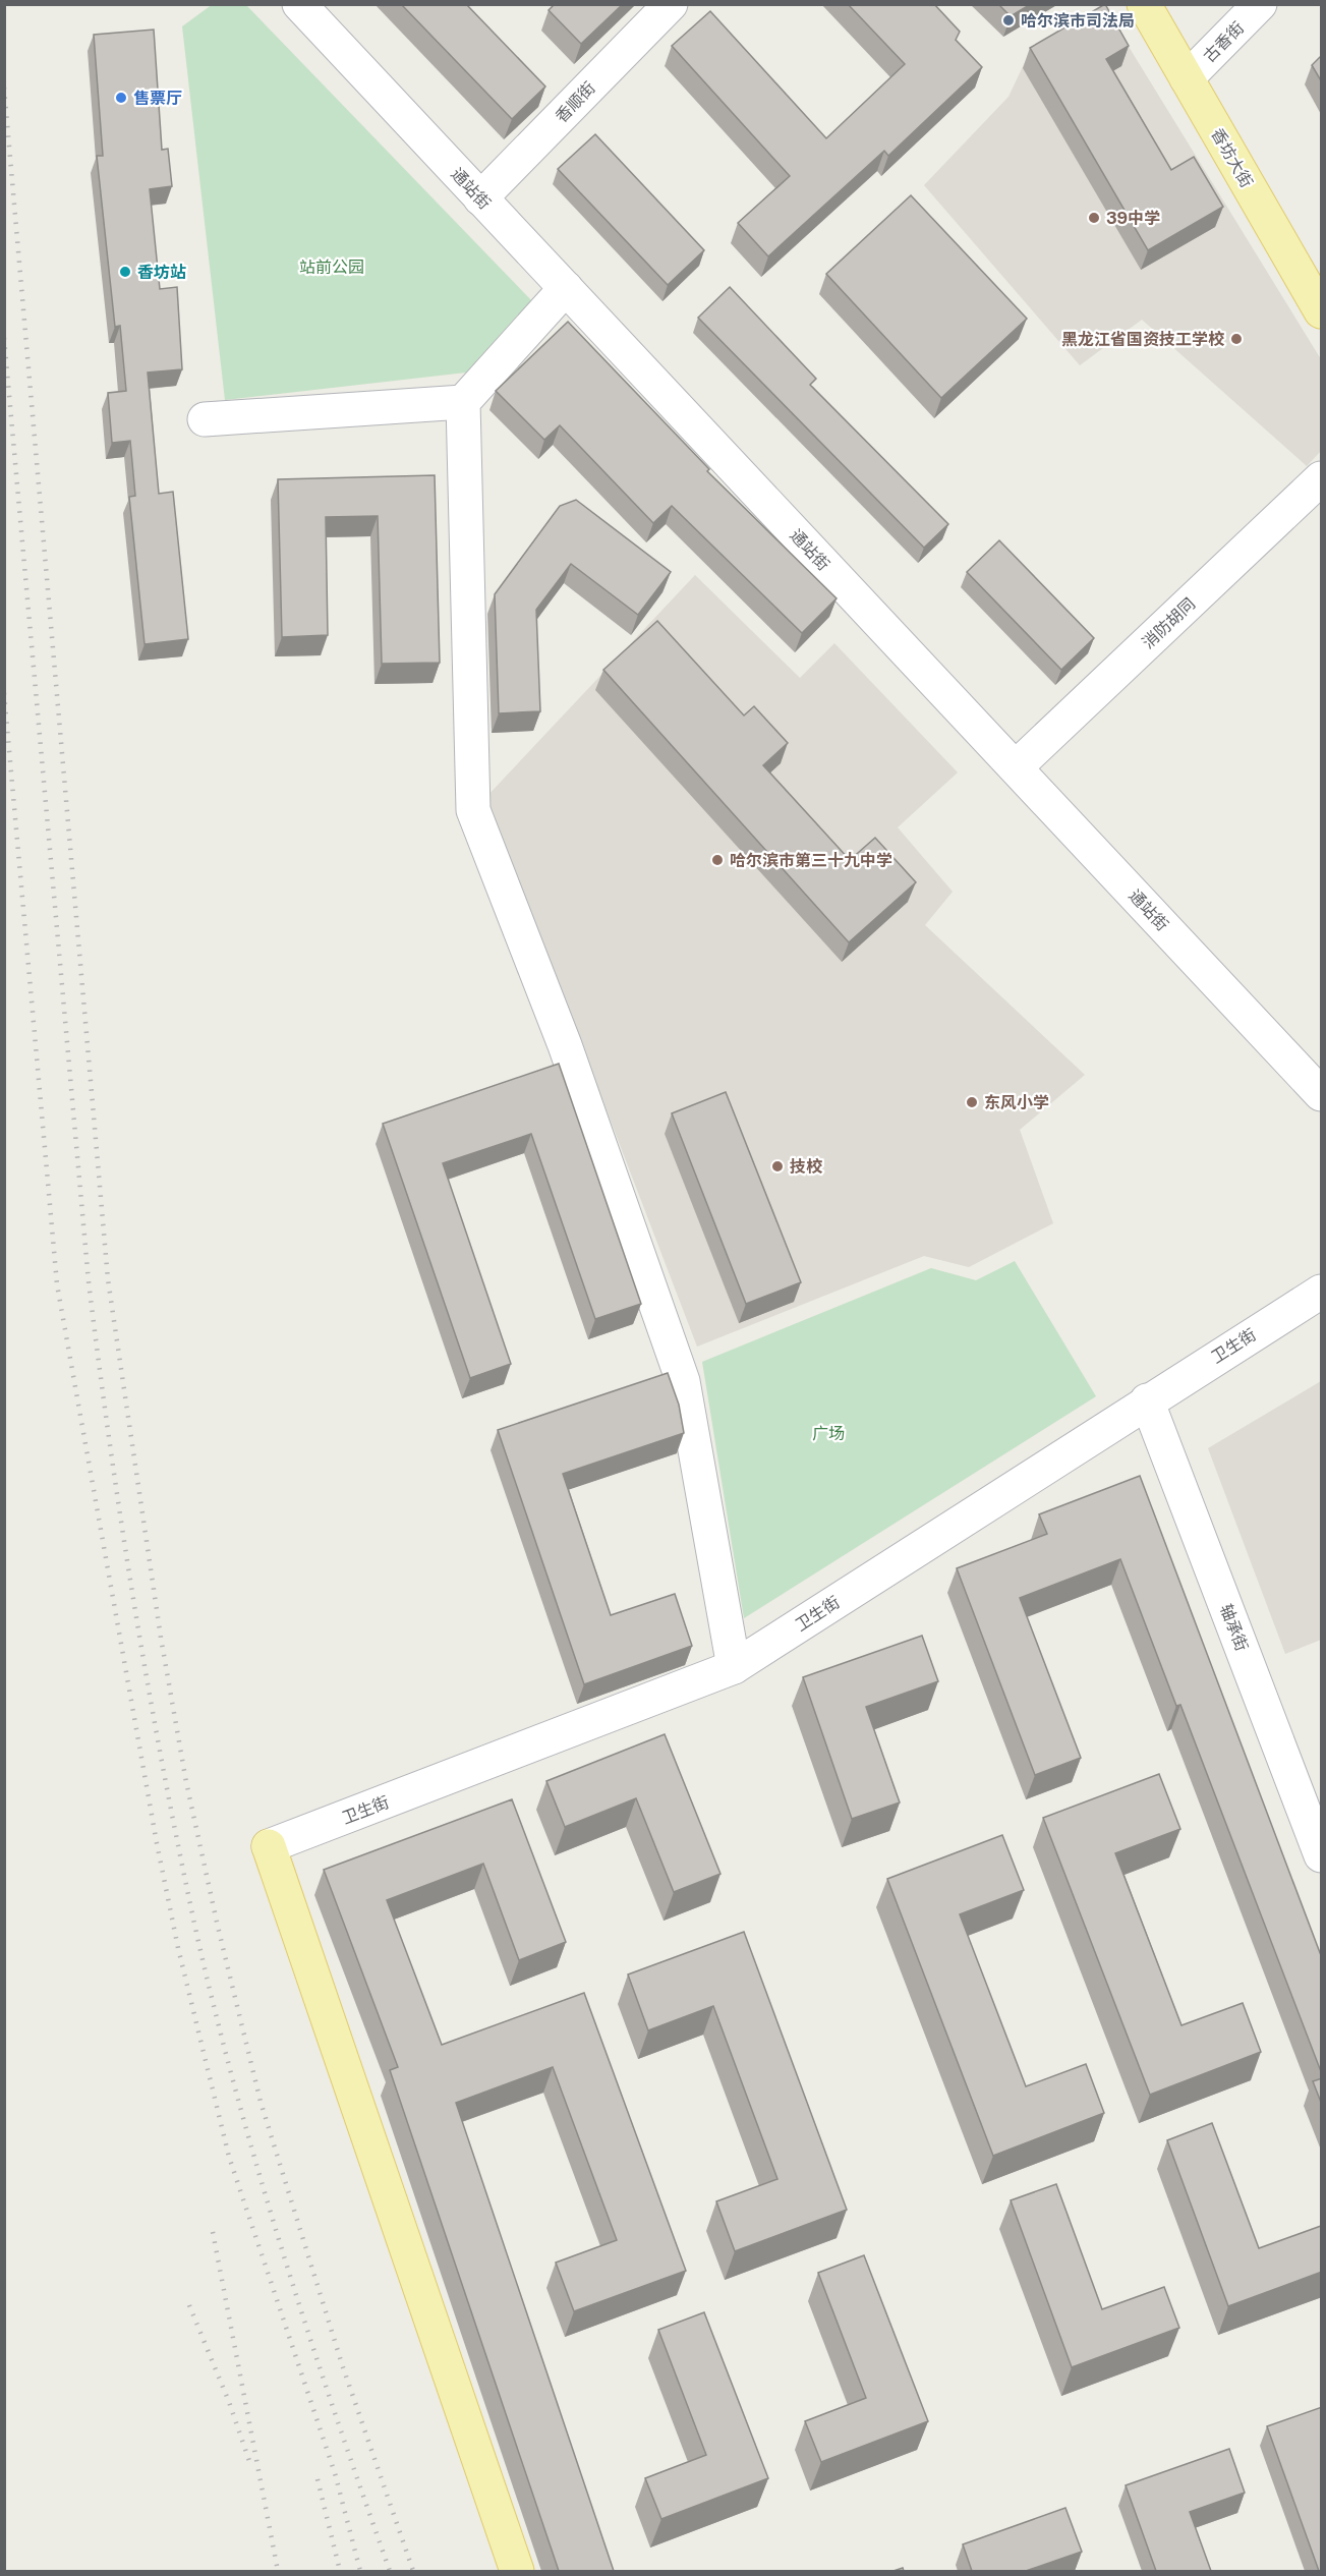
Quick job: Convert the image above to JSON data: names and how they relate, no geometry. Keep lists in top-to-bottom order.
{
  "streets": {
    "main road": ["香坊大街"],
    "street": [
      "古香街",
      "香顺街",
      "通站街",
      "消防胡同",
      "卫生街",
      "轴承街"
    ]
  },
  "crossings": [
    ["古香街", "香坊大街"],
    ["香顺街", "通站街"],
    ["通站街", "消防胡同"],
    ["卫生街", "轴承街"]
  ],
  "parks": ["站前公园", "广场"],
  "places": [
    "哈尔滨市司法局",
    "售票厅",
    "39中学",
    "香坊站",
    "黑龙江省国资技工学校",
    "哈尔滨市第三十九中学",
    "东风小学",
    "技校"
  ]
}
